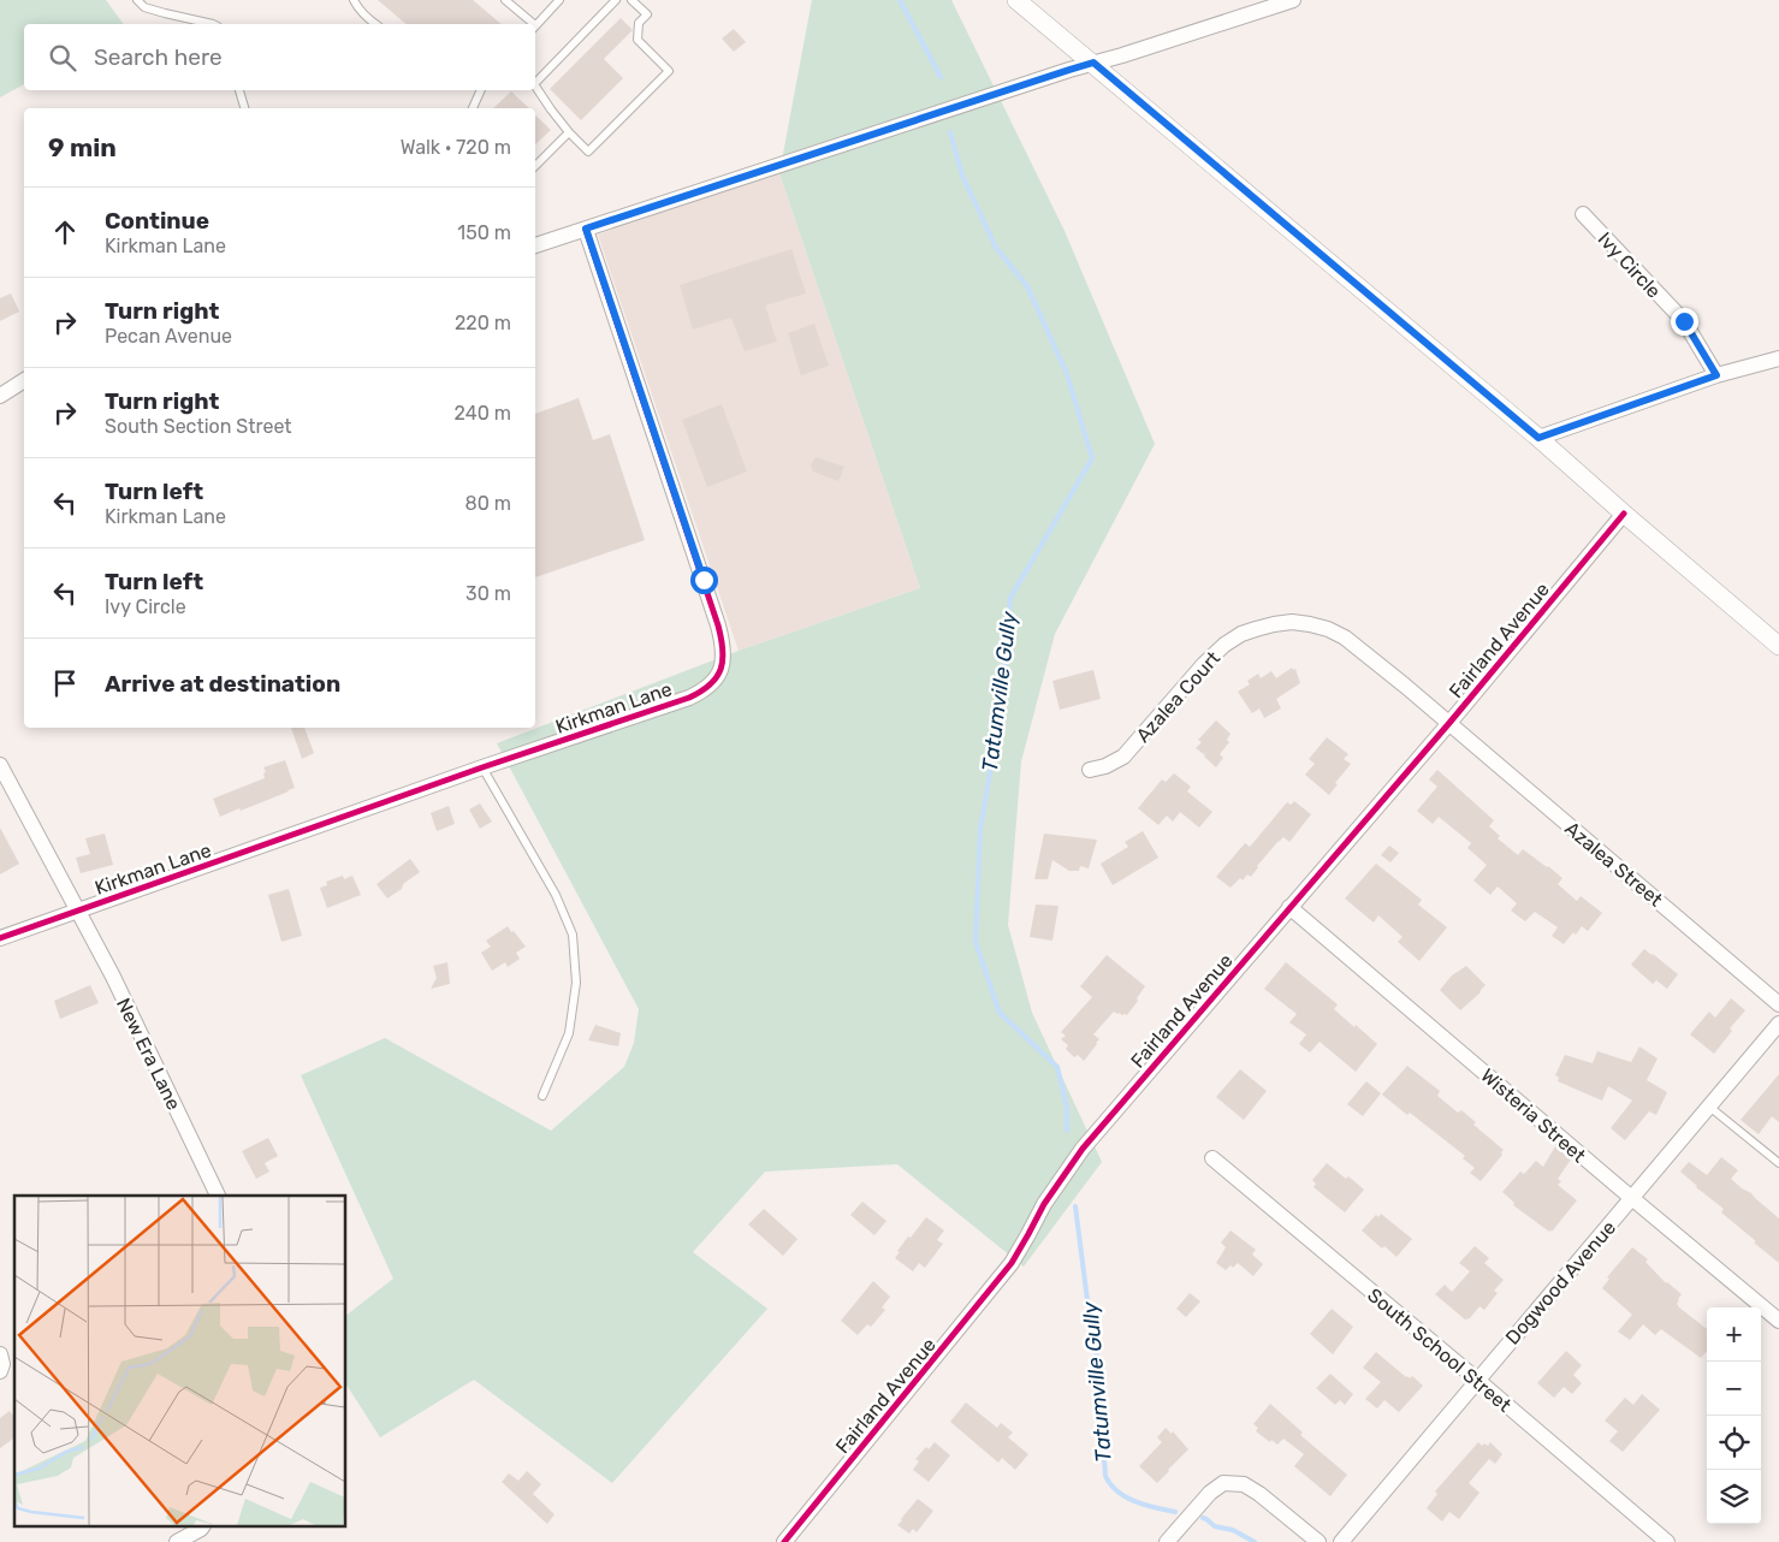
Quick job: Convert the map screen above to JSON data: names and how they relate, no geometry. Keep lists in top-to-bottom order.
{
  "streets": {
    "street": [
      "Ivy Circle",
      "Fairland Avenue",
      "Azalea Court",
      "Kirkman Lane",
      "Azalea Street",
      "New Era Lane",
      "Wisteria Street",
      "Dogwood Avenue",
      "South School Street"
    ]
  },
  "crossings": [
    ["Fairland Avenue", "Azalea Court"],
    ["Fairland Avenue", "Azalea Street"],
    ["Fairland Avenue", "Wisteria Street"],
    ["Azalea Court", "Azalea Street"],
    ["Kirkman Lane", "New Era Lane"],
    ["Wisteria Street", "Dogwood Avenue"],
    ["Dogwood Avenue", "South School Street"]
  ],
  "water": ["Tatumville Gully"],
  "page": {
    "search": "Search here",
    "heading": ["9 min", "Walk · 720 m"],
    "list": [
      ["Continue", "Kirkman Lane", "150 m"],
      ["Turn right", "Pecan Avenue", "220 m"],
      ["Turn right", "South Section Street", "240 m"],
      ["Turn left", "Kirkman Lane", "80 m"],
      ["Turn left", "Ivy Circle", "30 m"],
      "Arrive at destination"
    ],
    "map_buttons": ["+", "−"]
  }
}
